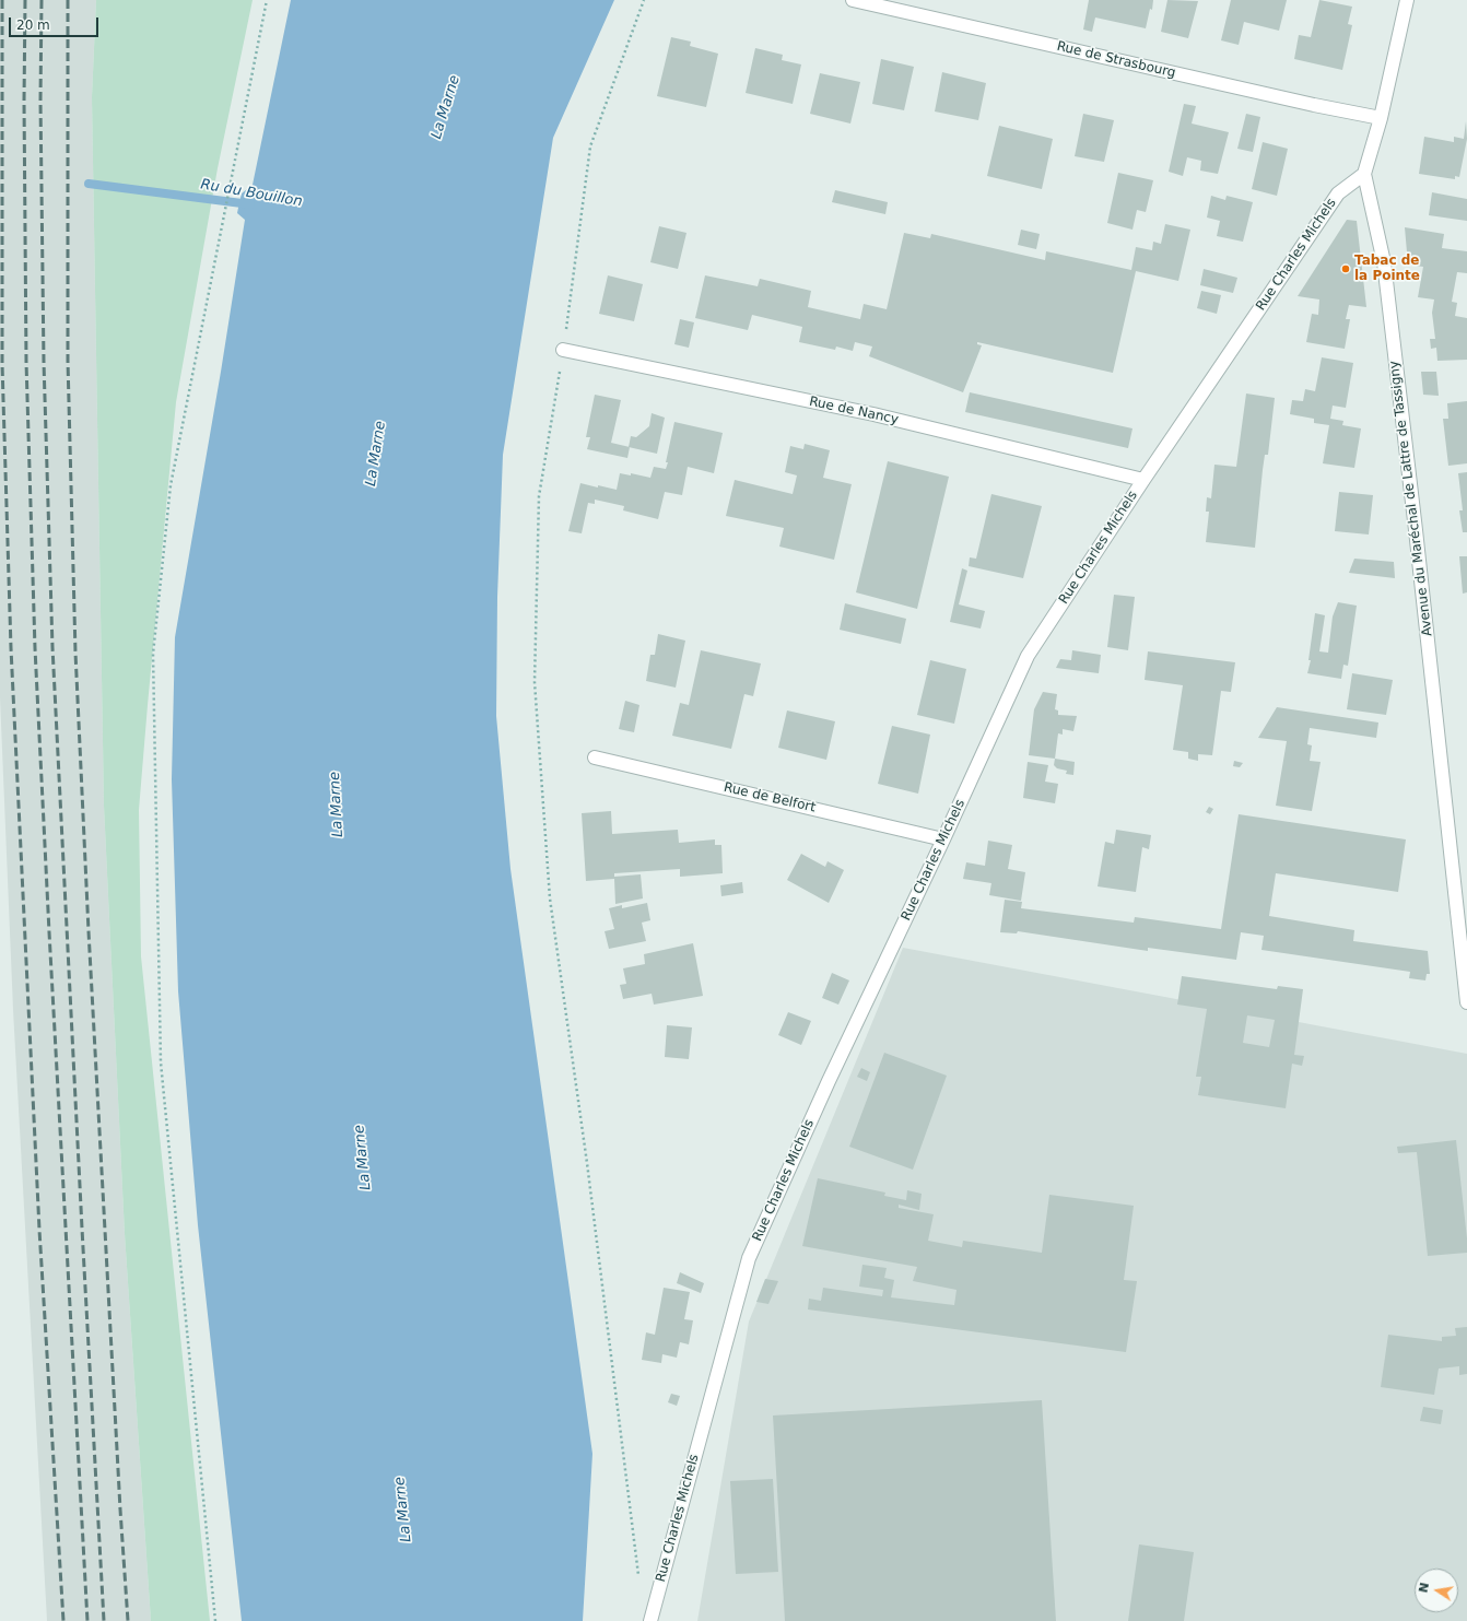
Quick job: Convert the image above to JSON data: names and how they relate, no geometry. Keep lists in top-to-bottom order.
{
  "streets": {
    "street": [
      "Rue de Strasbourg",
      "Rue Charles Michels",
      "Rue de Nancy",
      "Avenue du Maréchal de Lattre de Tassigny",
      "Rue de Belfort"
    ]
  },
  "crossings": [
    ["Rue de Strasbourg", "Avenue du Maréchal de Lattre de Tassigny"],
    ["Rue Charles Michels", "Rue de Nancy"],
    ["Rue Charles Michels", "Avenue du Maréchal de Lattre de Tassigny"],
    ["Rue Charles Michels", "Rue de Belfort"]
  ],
  "water": ["La Marne", "Ru du Bouillon"],
  "places": ["Tabac de la Pointe"],
  "scale_bar": "20 m",
  "north": "left"
}
